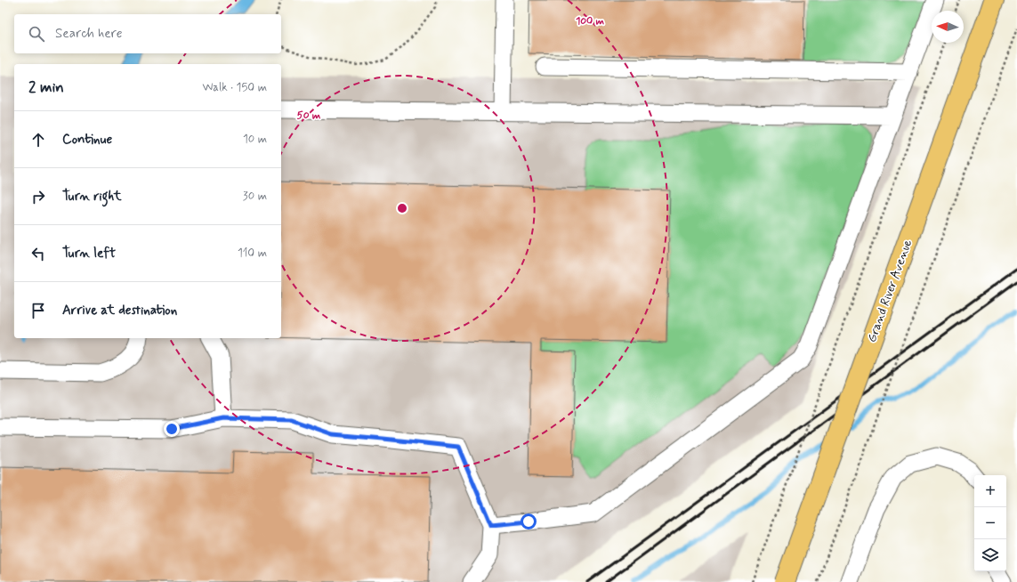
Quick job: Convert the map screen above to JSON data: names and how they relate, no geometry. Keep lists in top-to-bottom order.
{
  "streets": {
    "main road": ["Grand River Avenue"]
  },
  "north": "left",
  "page": {
    "search": "Search here",
    "heading": ["2 min", "Walk · 150 m"],
    "list": [
      ["Continue", "10 m"],
      ["Turn right", "30 m"],
      ["Turn left", "110 m"],
      "Arrive at destination"
    ],
    "map_buttons": ["+", "−"]
  },
  "rings": ["100 m", "50 m"]
}
